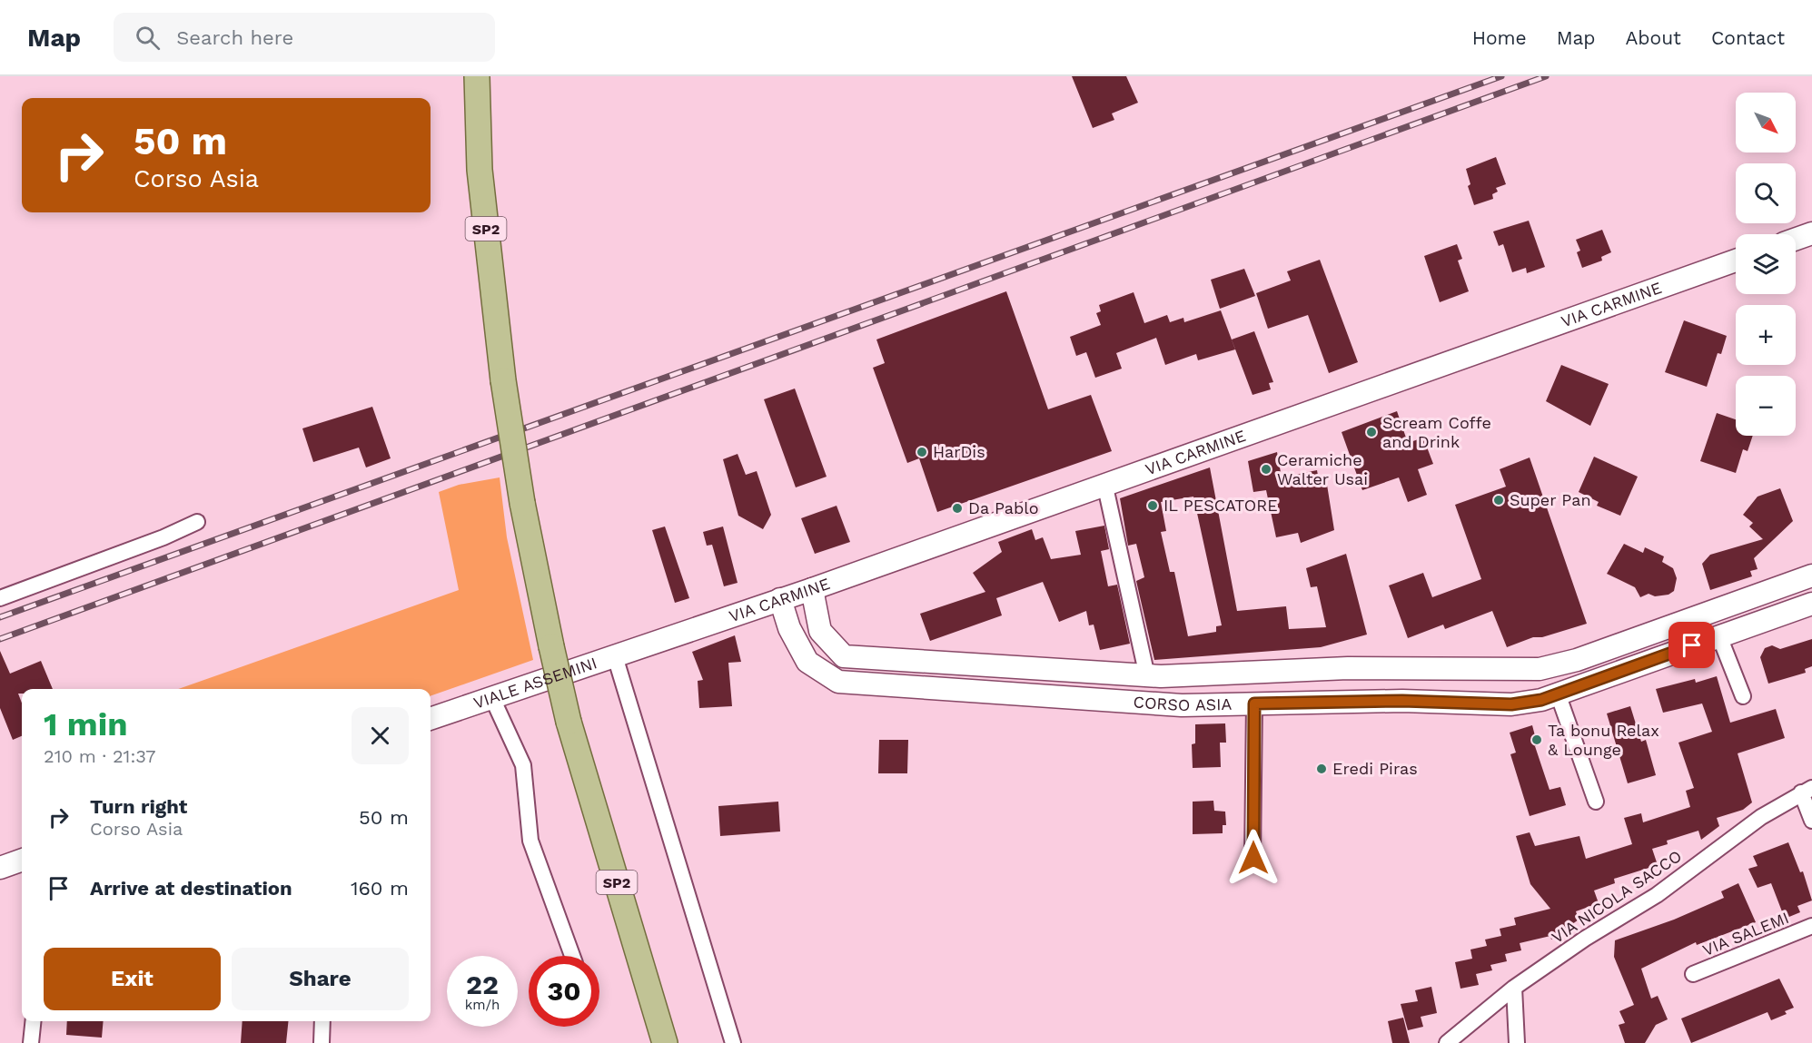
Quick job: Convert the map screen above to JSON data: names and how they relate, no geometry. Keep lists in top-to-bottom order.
{
  "streets": {
    "main road": ["SP2"],
    "street": [
      "VIA CARMINE",
      "VIALE ASSEMINI",
      "CORSO ASIA",
      "VIA NICOLA SACCO",
      "VIA SALEMI"
    ]
  },
  "crossings": [
    ["VIA CARMINE", "VIALE ASSEMINI"],
    ["VIA CARMINE", "CORSO ASIA"]
  ],
  "places": [
    "Scream Coffe and Drink",
    "HarDis",
    "Ceramiche Walter Usai",
    "Super Pan",
    "IL PESCATORE",
    "Da Pablo",
    "Ta bonu Relax & Lounge",
    "Eredi Piras"
  ],
  "north": "bottom right",
  "page": {
    "header": "Map",
    "search": "Search here",
    "nav": [
      "Home",
      "Map",
      "About",
      "Contact"
    ],
    "map_buttons": ["+", "−"],
    "turn": ["50 m", "Corso Asia"],
    "heading": ["1 min", "210 m · 21:37"],
    "list": [
      {
        "name": "Turn right",
        "note": "Corso Asia",
        "value": "50 m"
      },
      {
        "name": "Arrive at destination",
        "value": "160 m"
      }
    ],
    "buttons": ["Exit", "Share"],
    "speed": "22 km/h",
    "limit": "30"
  }
}
